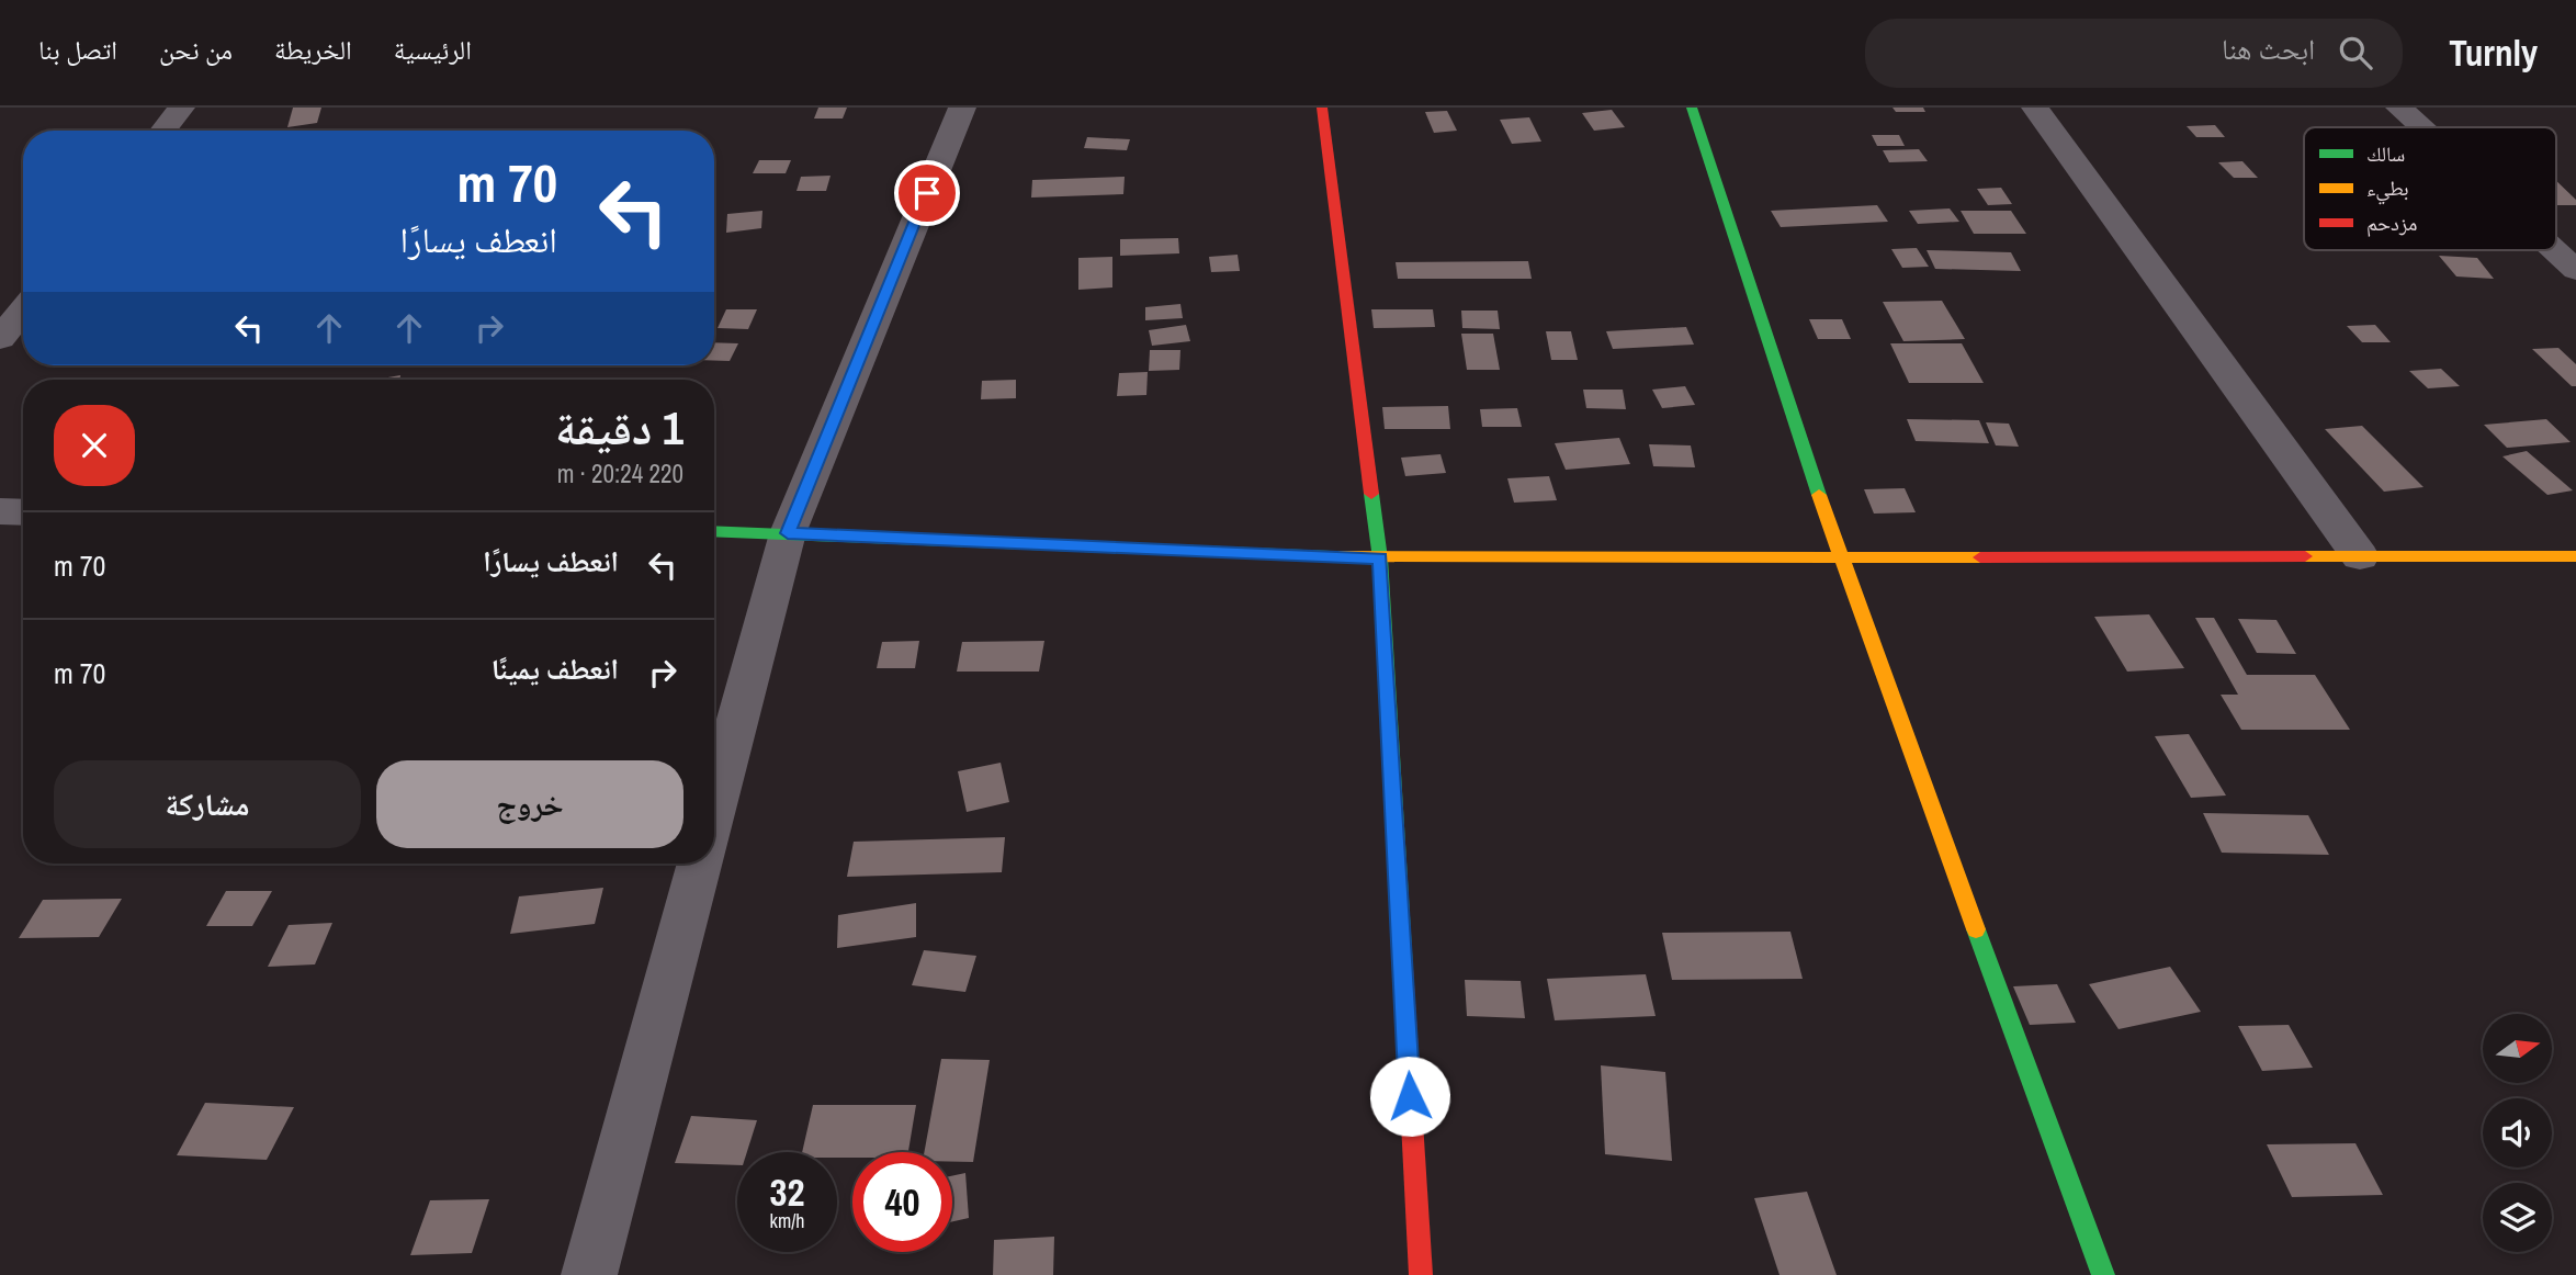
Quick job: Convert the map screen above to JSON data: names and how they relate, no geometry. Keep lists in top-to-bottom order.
{
  "legend": ["سالك", "بطيء", "مزدحم"],
  "north": "right",
  "page": {
    "header": "Turnly",
    "search": "ابحث هنا",
    "nav": [
      "الرئيسية",
      "الخريطة",
      "من نحن",
      "اتصل بنا"
    ],
    "turn": ["70 m", "انعطف يسارًا"],
    "heading": ["1 دقيقة", "220 m · 20:24"],
    "list": [
      {
        "name": "انعطف يسارًا",
        "value": "70 m"
      },
      {
        "name": "انعطف يمينًا",
        "value": "70 m"
      }
    ],
    "buttons": ["خروج", "مشاركة"],
    "speed": "32 km/h",
    "limit": "40"
  }
}
